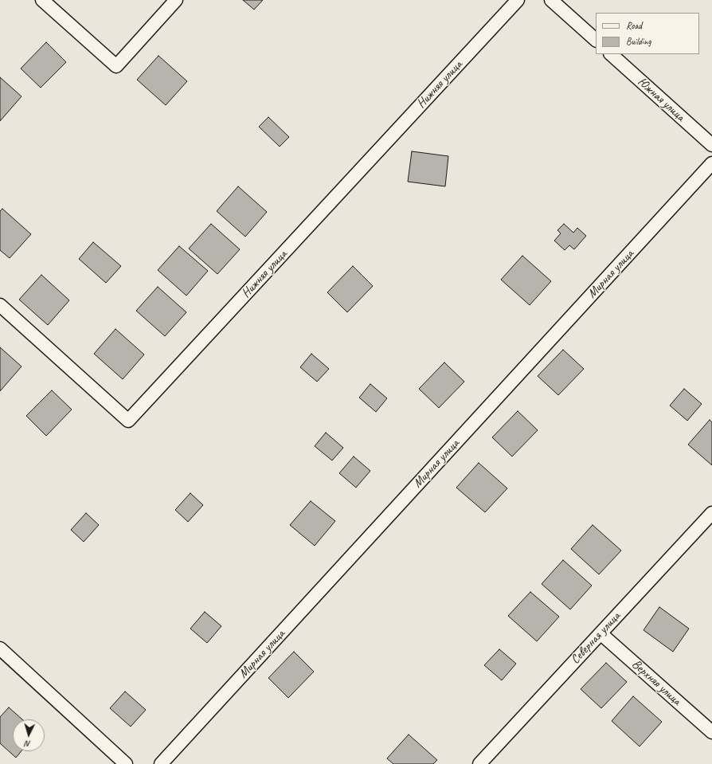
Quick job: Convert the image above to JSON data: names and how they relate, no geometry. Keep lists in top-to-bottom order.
{
  "streets": {
    "street": [
      "Нижняя улица",
      "Южная улица",
      "Мирная улица",
      "Северная улица",
      "Верхняя улица"
    ]
  },
  "crossings": [
    ["Северная улица", "Верхняя улица"]
  ],
  "legend": ["Road", "Building"],
  "north": "bottom"
}
